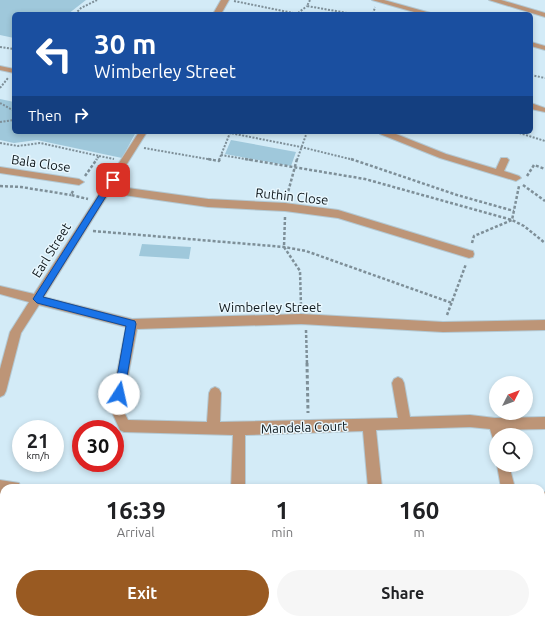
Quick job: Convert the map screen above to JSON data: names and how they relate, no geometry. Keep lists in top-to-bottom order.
{
  "streets": {
    "street": [
      "Bala Close",
      "Ruthin Close",
      "Earl Street",
      "Wimberley Street",
      "Mandela Court"
    ]
  },
  "crossings": [
    ["Ruthin Close", "Earl Street"],
    ["Earl Street", "Wimberley Street"],
    ["Wimberley Street", "Mandela Court"]
  ],
  "north": "top right",
  "page": {
    "turn": ["30 m", "Wimberley Street"],
    "then": "Then",
    "speed": "21 km/h",
    "limit": "30",
    "eta": [
      "16:39",
      "Arrival",
      "1",
      "min",
      "160",
      "m"
    ],
    "buttons": ["Exit", "Share"]
  }
}
